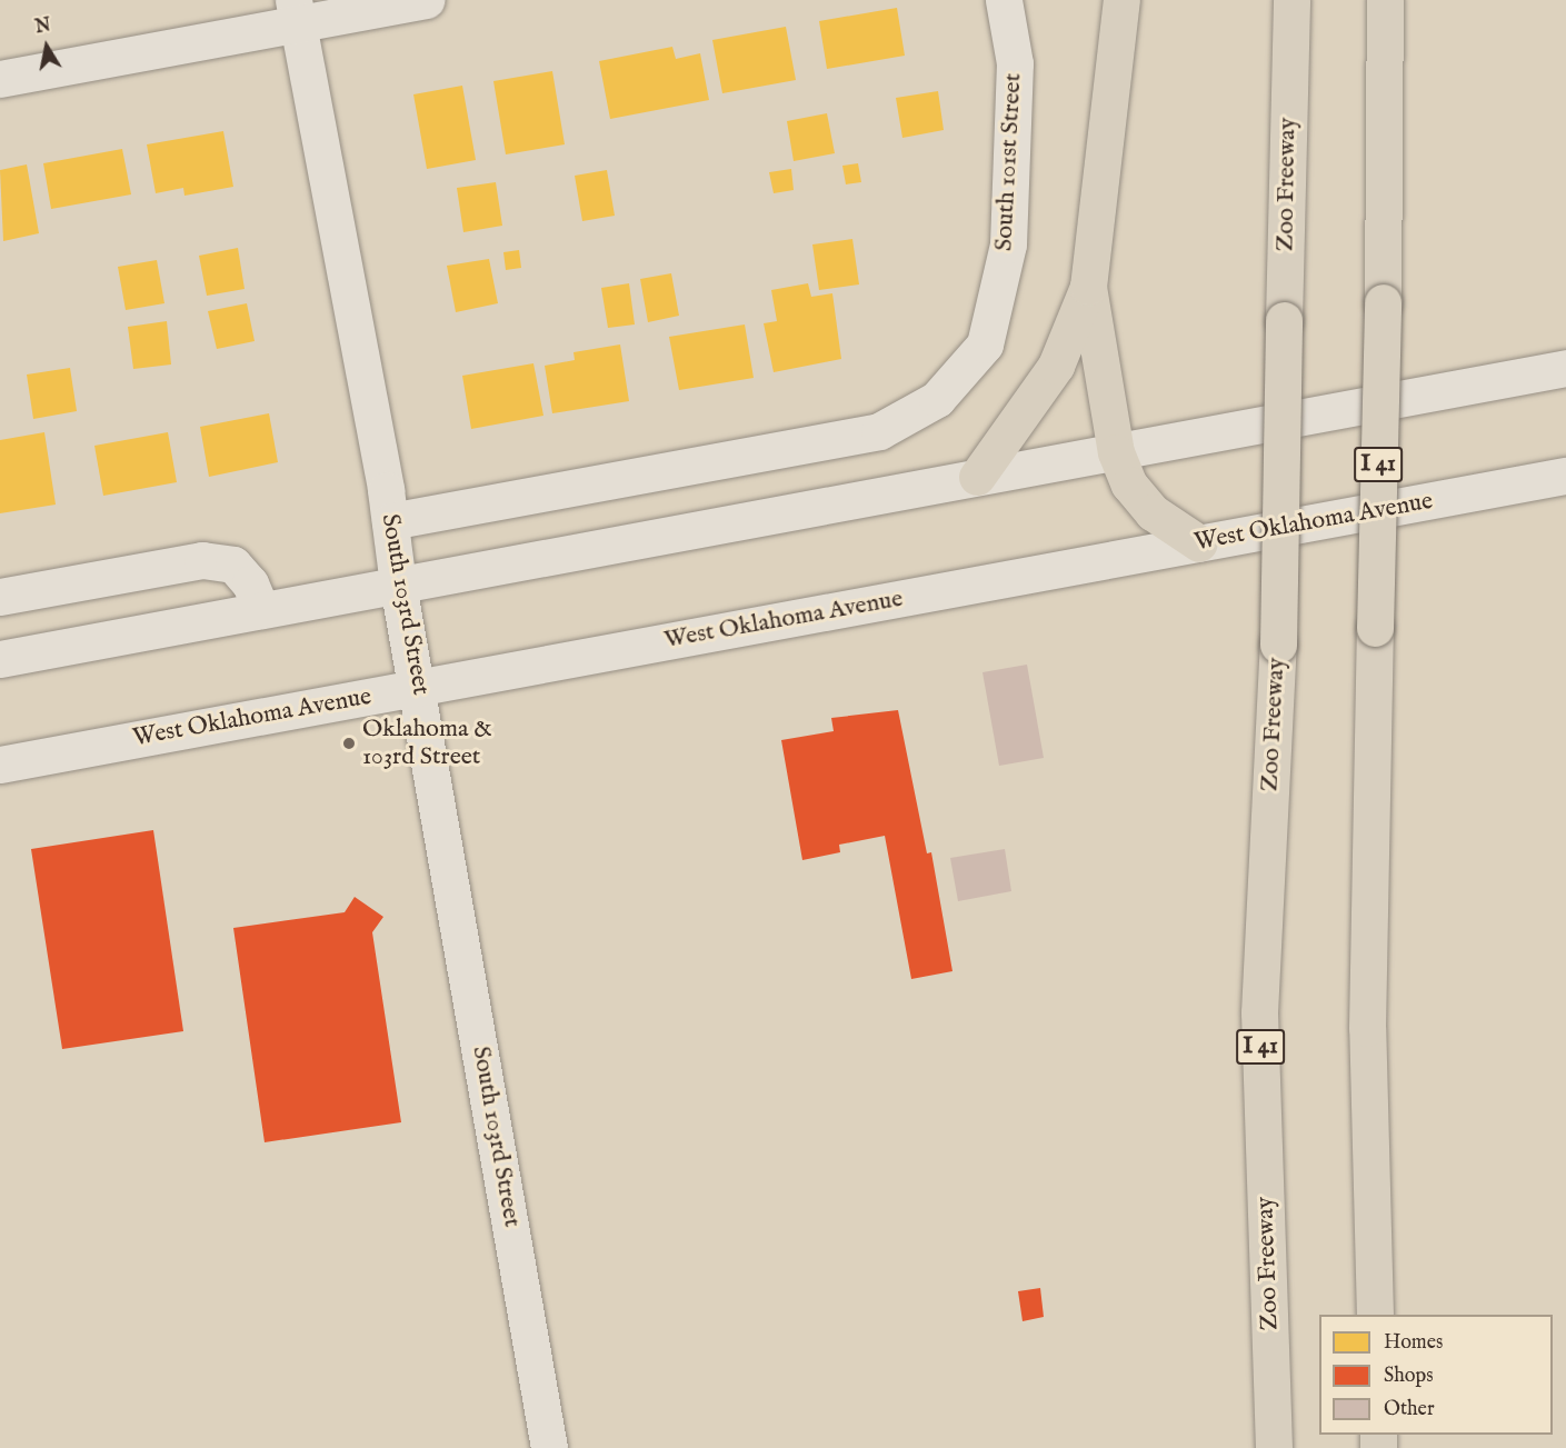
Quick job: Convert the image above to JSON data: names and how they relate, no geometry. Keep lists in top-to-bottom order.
{
  "streets": {
    "highway": ["Zoo Freeway", "I 41"],
    "main road": ["South 101st Street", "West Oklahoma Avenue", "South 103rd Street"]
  },
  "crossings": [
    ["South 101st Street", "South 103rd Street"],
    ["West Oklahoma Avenue", "South 103rd Street"]
  ],
  "places": ["Oklahoma & 103rd Street"],
  "legend": ["Homes", "Shops", "Other"],
  "north": "top"
}
